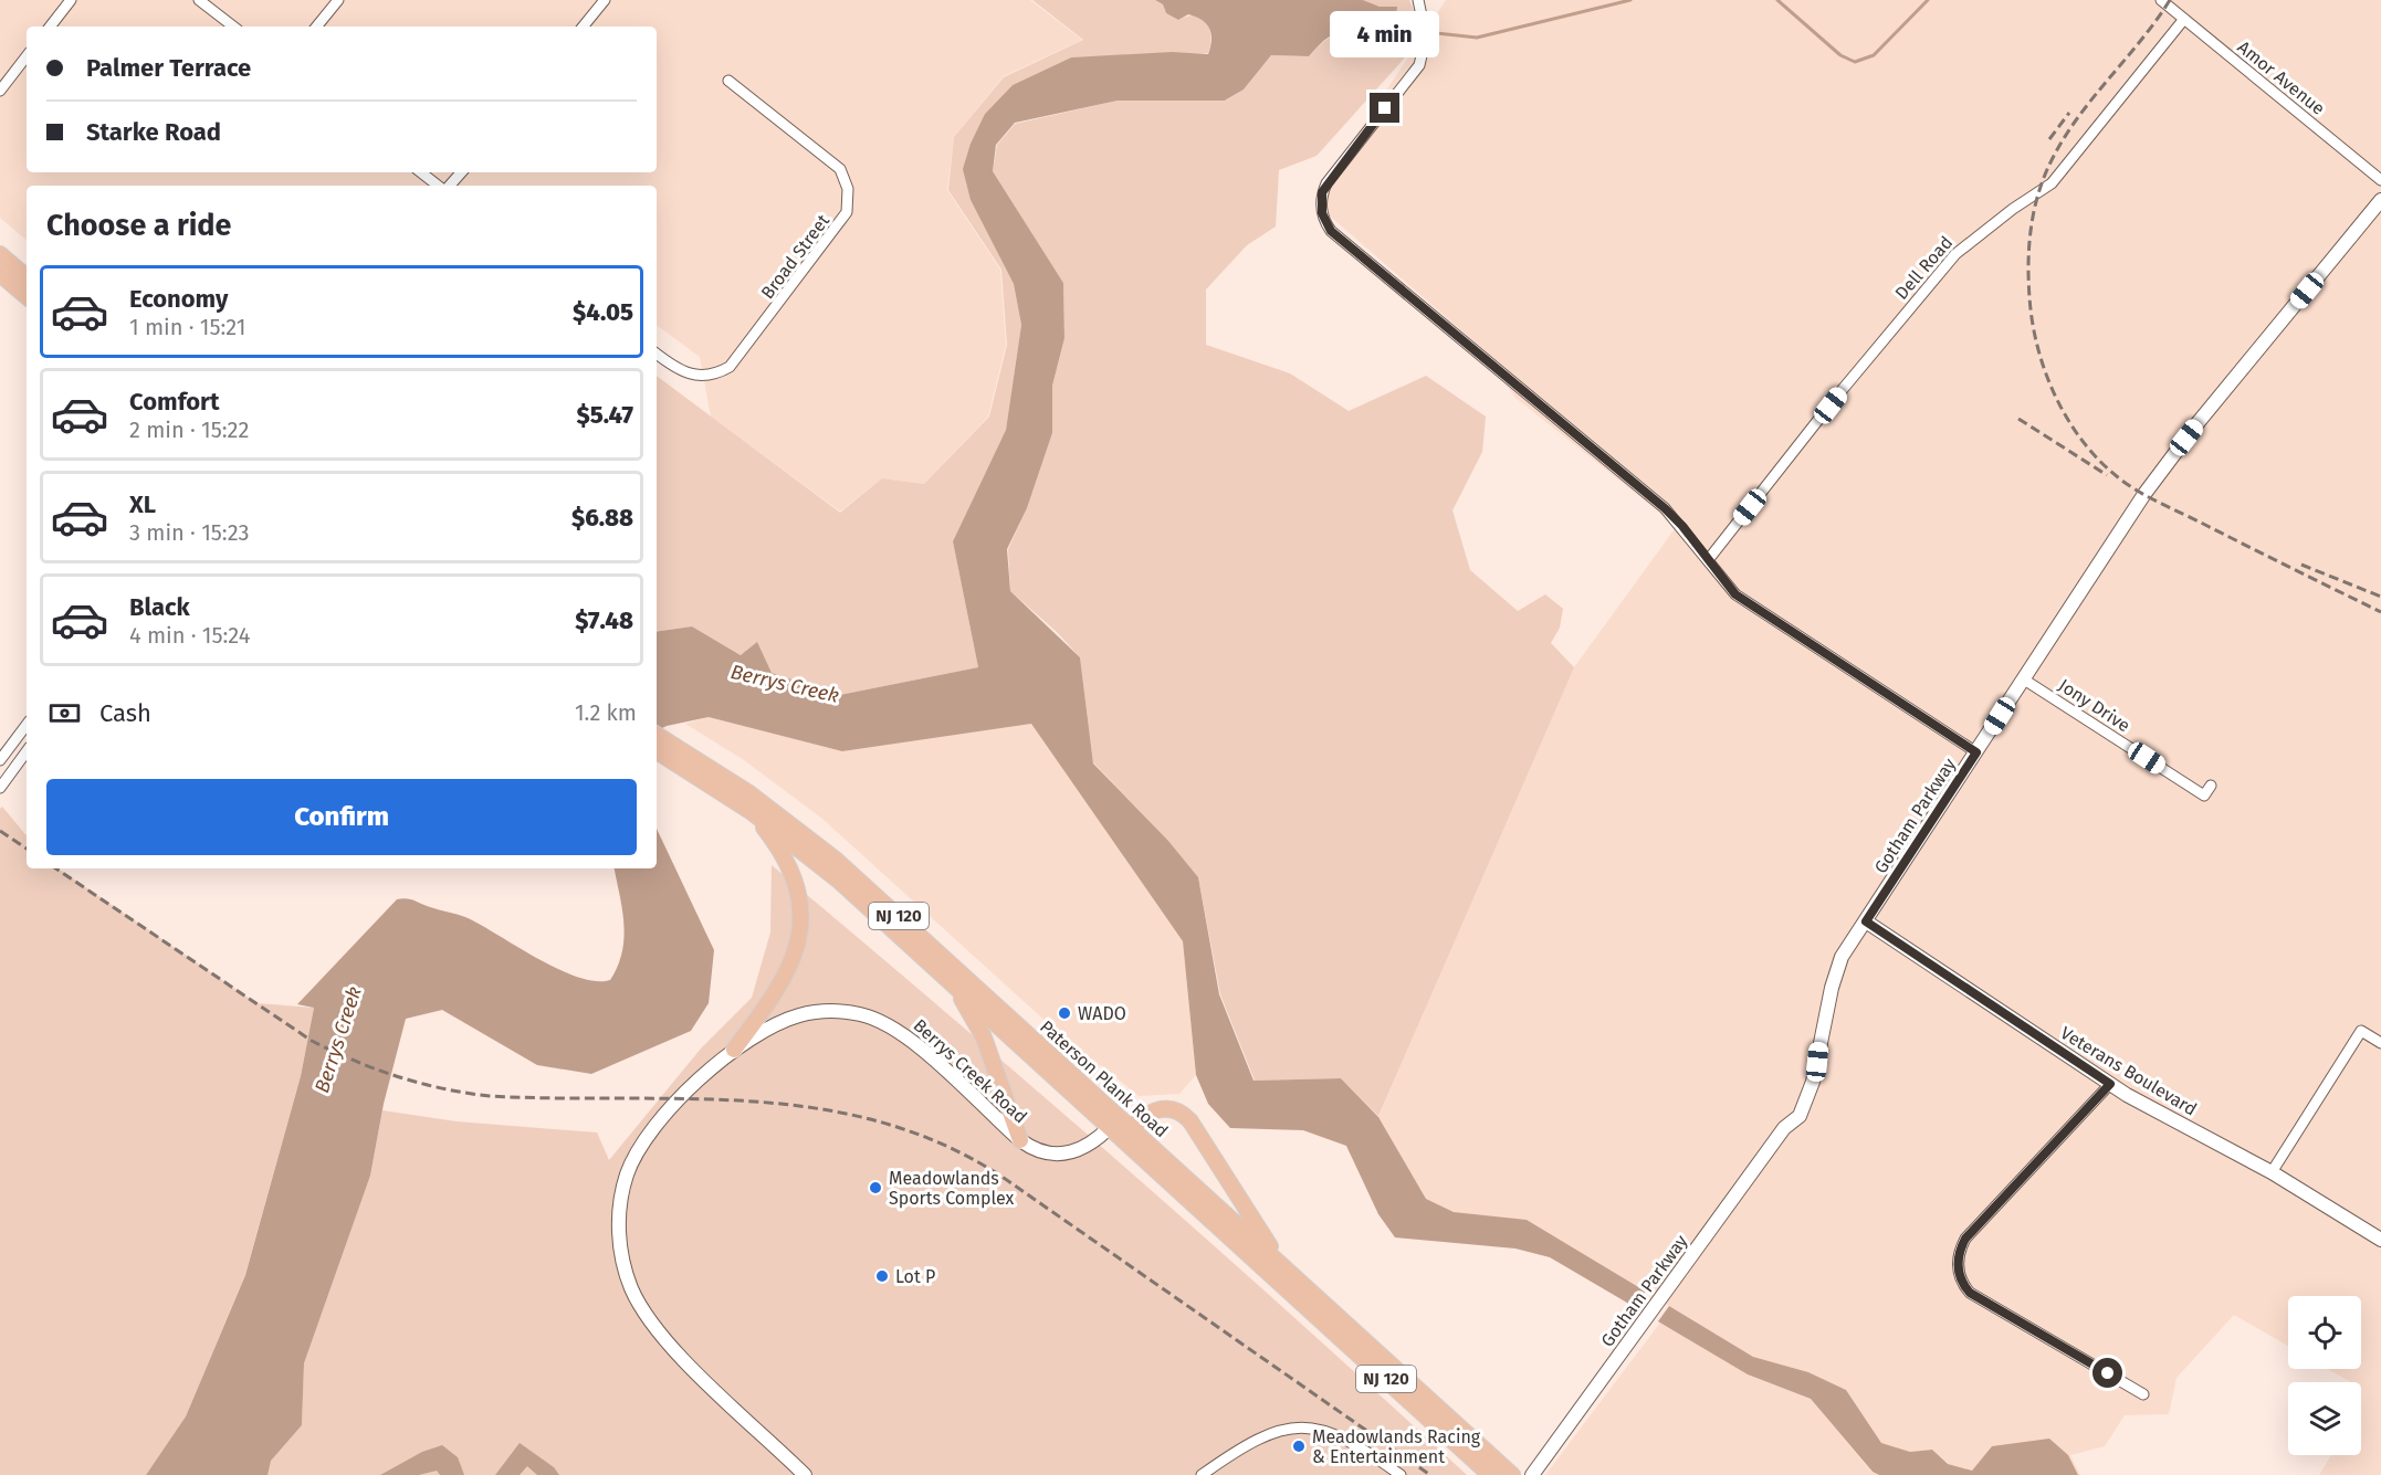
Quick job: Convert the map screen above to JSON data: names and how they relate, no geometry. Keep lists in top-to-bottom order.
{
  "streets": {
    "main road": ["NJ 120", "Paterson Plank Road"],
    "street": [
      "Amor Avenue",
      "Broad Street",
      "Dell Road",
      "Jony Drive",
      "Gotham Parkway",
      "Berrys Creek Road",
      "Veterans Boulevard"
    ]
  },
  "crossings": [
    ["Amor Avenue", "Dell Road"],
    ["Jony Drive", "Gotham Parkway"],
    ["Gotham Parkway", "Veterans Boulevard"],
    ["Berrys Creek Road", "Paterson Plank Road"]
  ],
  "water": ["Berrys Creek"],
  "places": [
    "WADO",
    "Meadowlands Sports Complex",
    "Lot P",
    "Meadowlands Racing & Entertainment"
  ],
  "page": {
    "bubble": "4 min",
    "banner": ["Palmer Terrace", "Starke Road"],
    "heading": "Choose a ride",
    "list": [
      {
        "name": "Economy",
        "note": "1 min · 15:21",
        "value": "$4.05"
      },
      {
        "name": "Comfort",
        "note": "2 min · 15:22",
        "value": "$5.47"
      },
      {
        "name": "XL",
        "note": "3 min · 15:23",
        "value": "$6.88"
      },
      {
        "name": "Black",
        "note": "4 min · 15:24",
        "value": "$7.48"
      }
    ],
    "pay": ["Cash", "1.2 km"],
    "buttons": "Confirm"
  }
}
